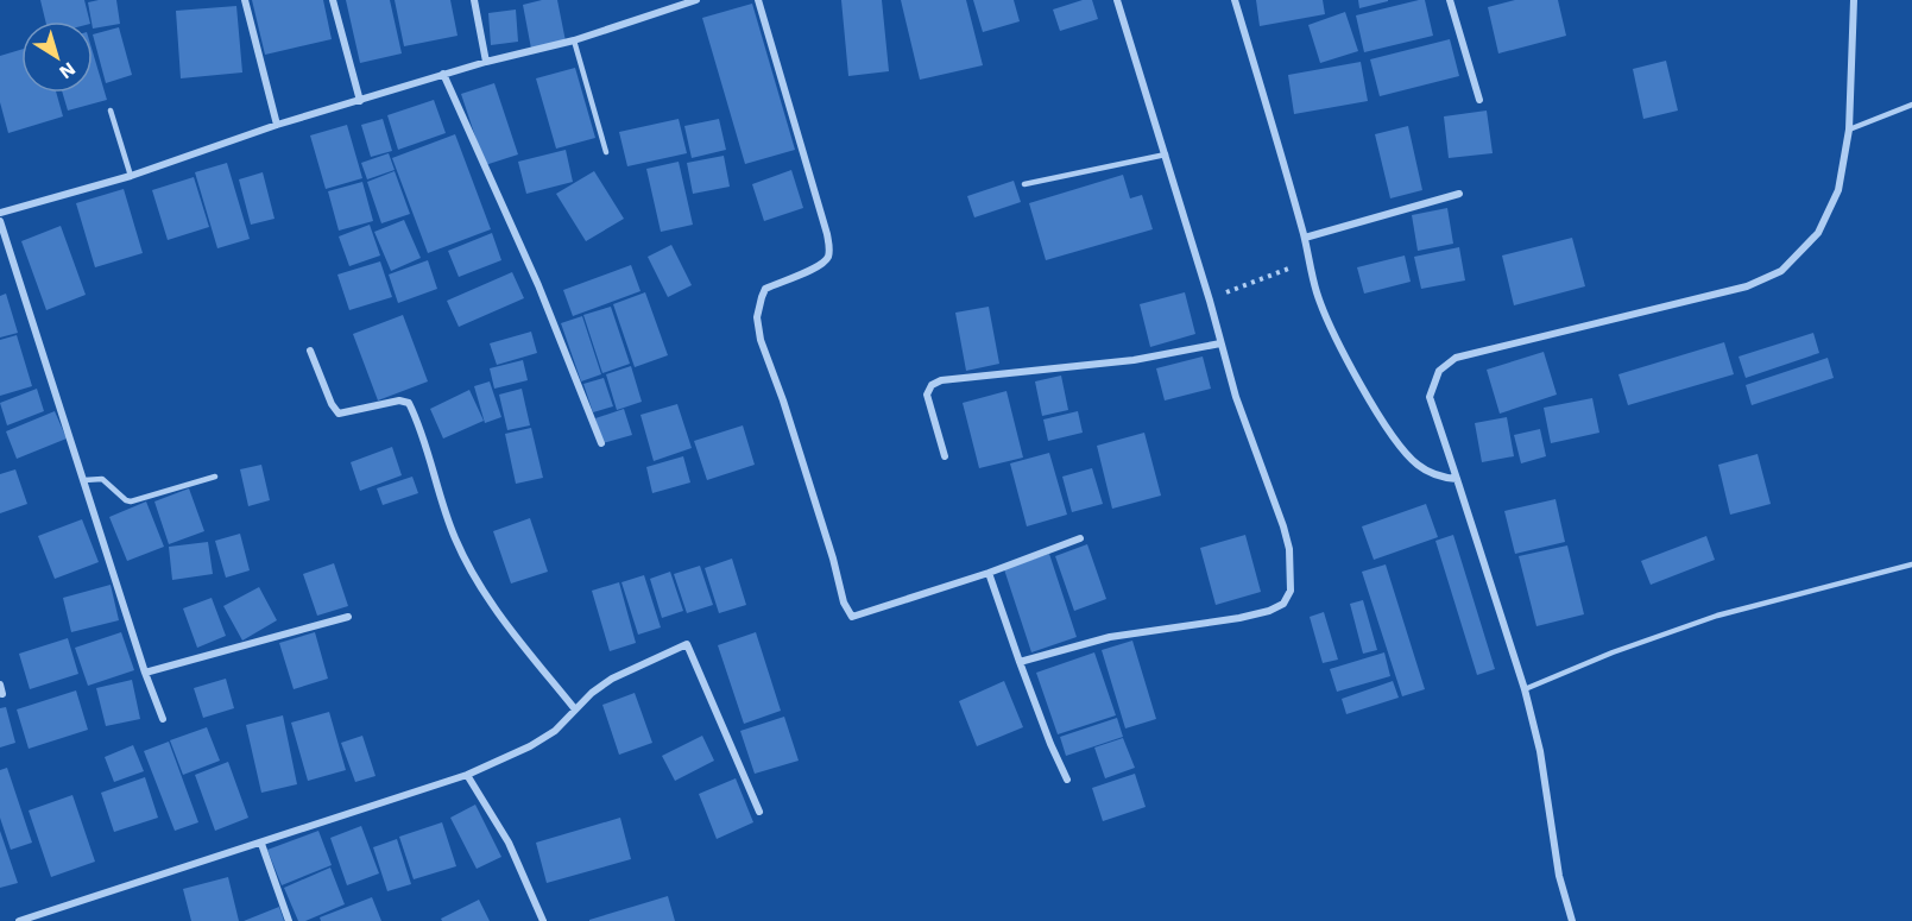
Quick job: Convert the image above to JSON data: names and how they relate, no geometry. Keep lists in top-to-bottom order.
{
  "north": "bottom right"
}
